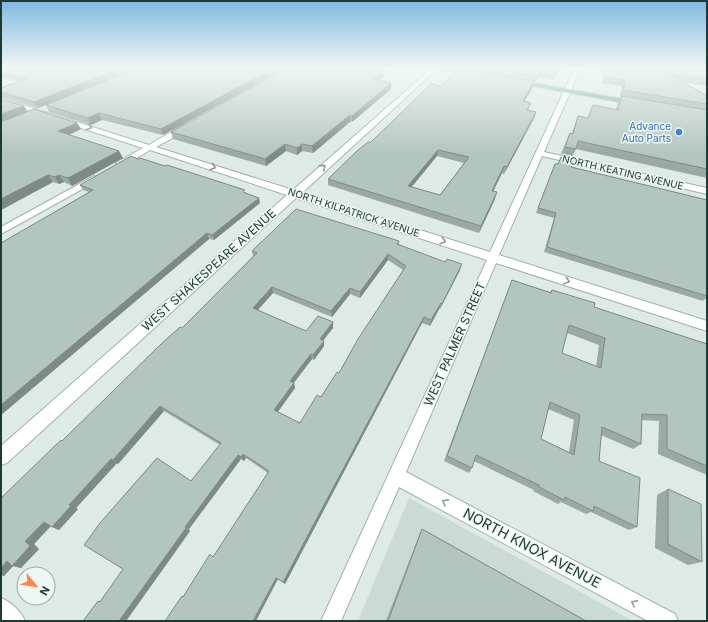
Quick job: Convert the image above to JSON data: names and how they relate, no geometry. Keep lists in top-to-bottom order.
{
  "streets": {
    "street": [
      "NORTH KEATING AVENUE",
      "NORTH KILPATRICK AVENUE",
      "WEST SHAKESPEARE AVENUE",
      "WEST PALMER STREET",
      "NORTH KNOX AVENUE"
    ]
  },
  "crossings": [
    ["NORTH KEATING AVENUE", "WEST PALMER STREET"],
    ["NORTH KILPATRICK AVENUE", "WEST SHAKESPEARE AVENUE"],
    ["NORTH KILPATRICK AVENUE", "WEST PALMER STREET"],
    ["WEST PALMER STREET", "NORTH KNOX AVENUE"]
  ],
  "one_way": ["NORTH KILPATRICK AVENUE", "NORTH KNOX AVENUE"],
  "places": ["Advance Auto Parts"],
  "north": "bottom right"
}
